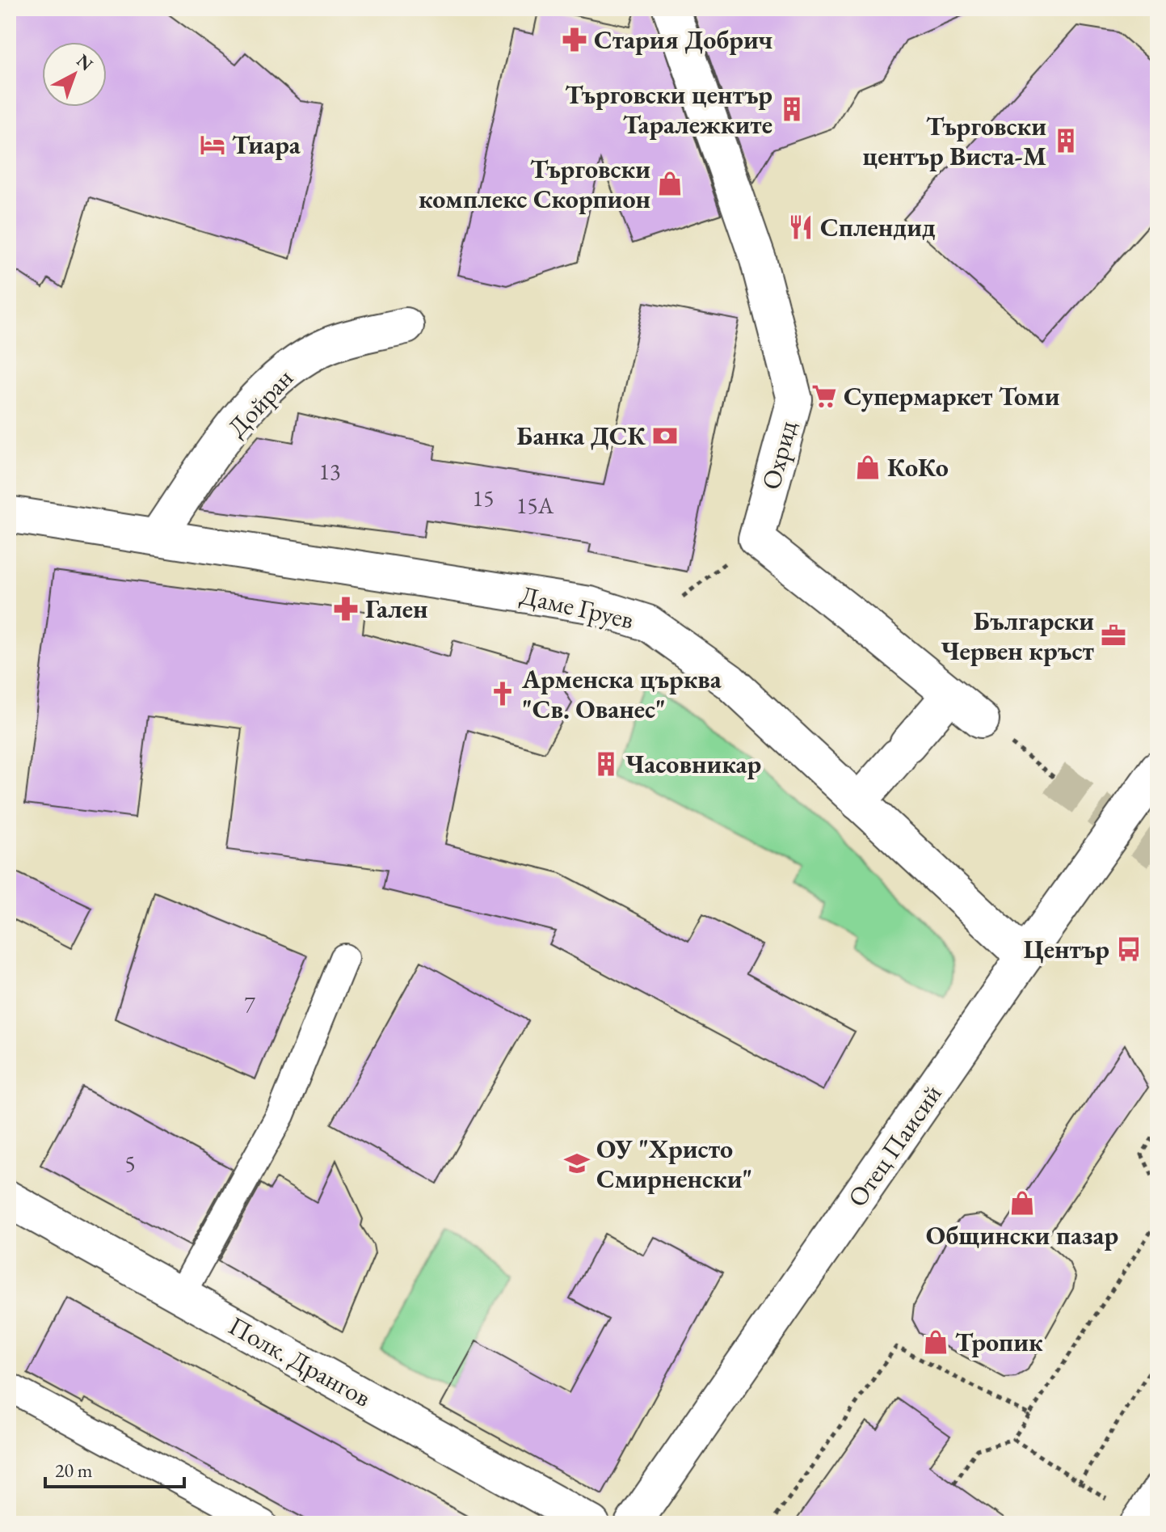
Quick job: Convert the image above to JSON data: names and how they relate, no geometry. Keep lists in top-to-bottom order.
{
  "streets": {
    "street": [
      "Дойран",
      "Охрид",
      "Даме Груев",
      "Отец Паисий",
      "Полк. Дрангов"
    ]
  },
  "crossings": [
    ["Дойран", "Даме Груев"],
    ["Даме Груев", "Отец Паисий"]
  ],
  "places": {
    "pharmacy": ["Стария Добрич", "Гален"],
    "building": ["Търговски център Таралежките", "Търговски център Виста-М", "Часовникар"],
    "hotel": ["Тиара"],
    "shop": [
      "Търговски комплекс Скорпион",
      "КоКо",
      "Общински пазар",
      "Тропик"
    ],
    "restaurant": ["Сплендид"],
    "supermarket": ["Супермаркет Томи"],
    "bank": ["Банка ДСК"],
    "office": ["Български Червен кръст"],
    "church": ["Арменска църква \"Св. Ованес\""],
    "bus stop": ["Център"],
    "school or university": ["ОУ \"Христо Смирненски\""]
  },
  "house_numbers": [
    "13",
    "15",
    "15A",
    "7",
    "5"
  ],
  "scale_bar": "20 m",
  "north": "top right"
}
